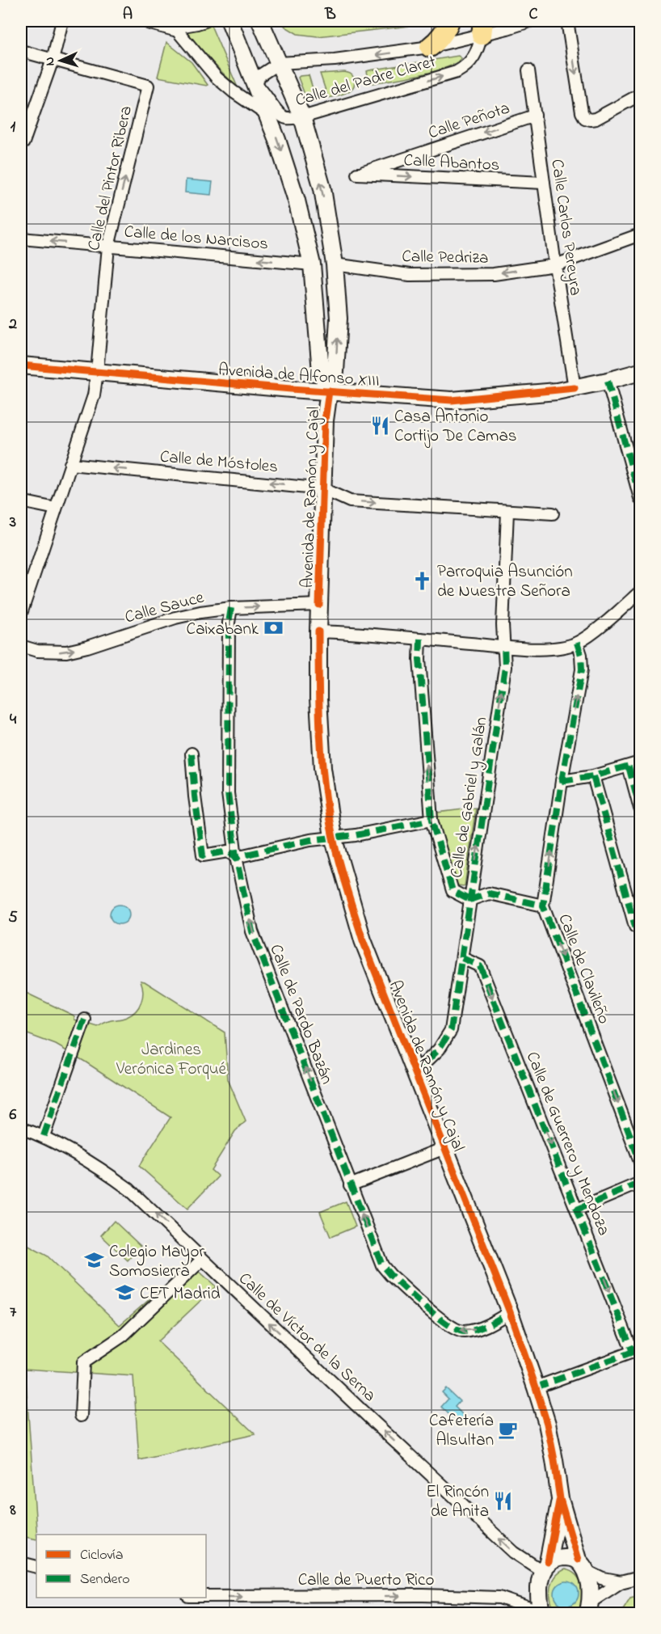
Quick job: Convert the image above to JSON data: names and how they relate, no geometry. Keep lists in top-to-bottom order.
{
  "streets": {
    "main road": ["Avenida de Alfonso XIII", "Avenida de Ramón y Cajal"],
    "street": [
      "Calle del Padre Claret",
      "Calle Peñota",
      "Calle Abantos",
      "Calle del Pintor Ribera",
      "Calle Carlos Pereyra",
      "Calle de los Narcisos",
      "Calle Pedriza",
      "Calle de Móstoles",
      "Calle Sauce",
      "Calle de Gabriel y Galán",
      "Calle de Clavileño",
      "Calle de Pardo Bazán",
      "Calle de Guerrero y Mendoza",
      "Calle de Víctor de la Serna",
      "Calle de Puerto Rico"
    ]
  },
  "crossings": [
    ["Calle del Padre Claret", "Avenida de Ramón y Cajal"],
    ["Calle Peñota", "Calle Abantos"],
    ["Calle Peñota", "Calle Carlos Pereyra"],
    ["Calle Abantos", "Calle Carlos Pereyra"],
    ["Calle del Pintor Ribera", "Calle de los Narcisos"],
    ["Calle del Pintor Ribera", "Avenida de Alfonso XIII"],
    ["Calle del Pintor Ribera", "Calle de Móstoles"],
    ["Calle Carlos Pereyra", "Calle Pedriza"],
    ["Calle Carlos Pereyra", "Avenida de Alfonso XIII"],
    ["Calle de los Narcisos", "Avenida de Ramón y Cajal"],
    ["Calle Pedriza", "Avenida de Ramón y Cajal"],
    ["Avenida de Alfonso XIII", "Avenida de Ramón y Cajal"],
    ["Calle de Móstoles", "Avenida de Ramón y Cajal"],
    ["Calle de Móstoles", "Calle de Gabriel y Galán"],
    ["Avenida de Ramón y Cajal", "Calle Sauce"],
    ["Avenida de Ramón y Cajal", "Calle de Gabriel y Galán"],
    ["Avenida de Ramón y Cajal", "Calle de Pardo Bazán"],
    ["Avenida de Ramón y Cajal", "Calle de Víctor de la Serna"],
    ["Avenida de Ramón y Cajal", "Calle de Puerto Rico"],
    ["Calle Sauce", "Calle de Pardo Bazán"],
    ["Calle de Gabriel y Galán", "Calle de Guerrero y Mendoza"]
  ],
  "one_way": [
    "Calle Peñota",
    "Calle Abantos",
    "Calle de los Narcisos",
    "Calle Pedriza",
    "Calle Sauce",
    "Calle de Pardo Bazán",
    "Calle de Guerrero y Mendoza",
    "Calle de Víctor de la Serna",
    "Calle de Puerto Rico"
  ],
  "parks": ["Jardines Verónica Forqué"],
  "places": {
    "restaurant": ["Casa Antonio Cortijo De Camas", "El Rincón de Anita"],
    "church": ["Parroquia Asunción de Nuestra Señora"],
    "bank": ["Caixabank"],
    "school or university": ["Colegio Mayor Somosierra", "CET Madrid"],
    "cafe": ["Cafetería Alsultan"]
  },
  "legend": ["Ciclovía", "Sendero"],
  "north": "left",
  "grid": {
    "columns": ["A", "B", "C"],
    "rows": [
      "1",
      "2",
      "3",
      "4",
      "5",
      "6",
      "7",
      "8"
    ]
  }
}
